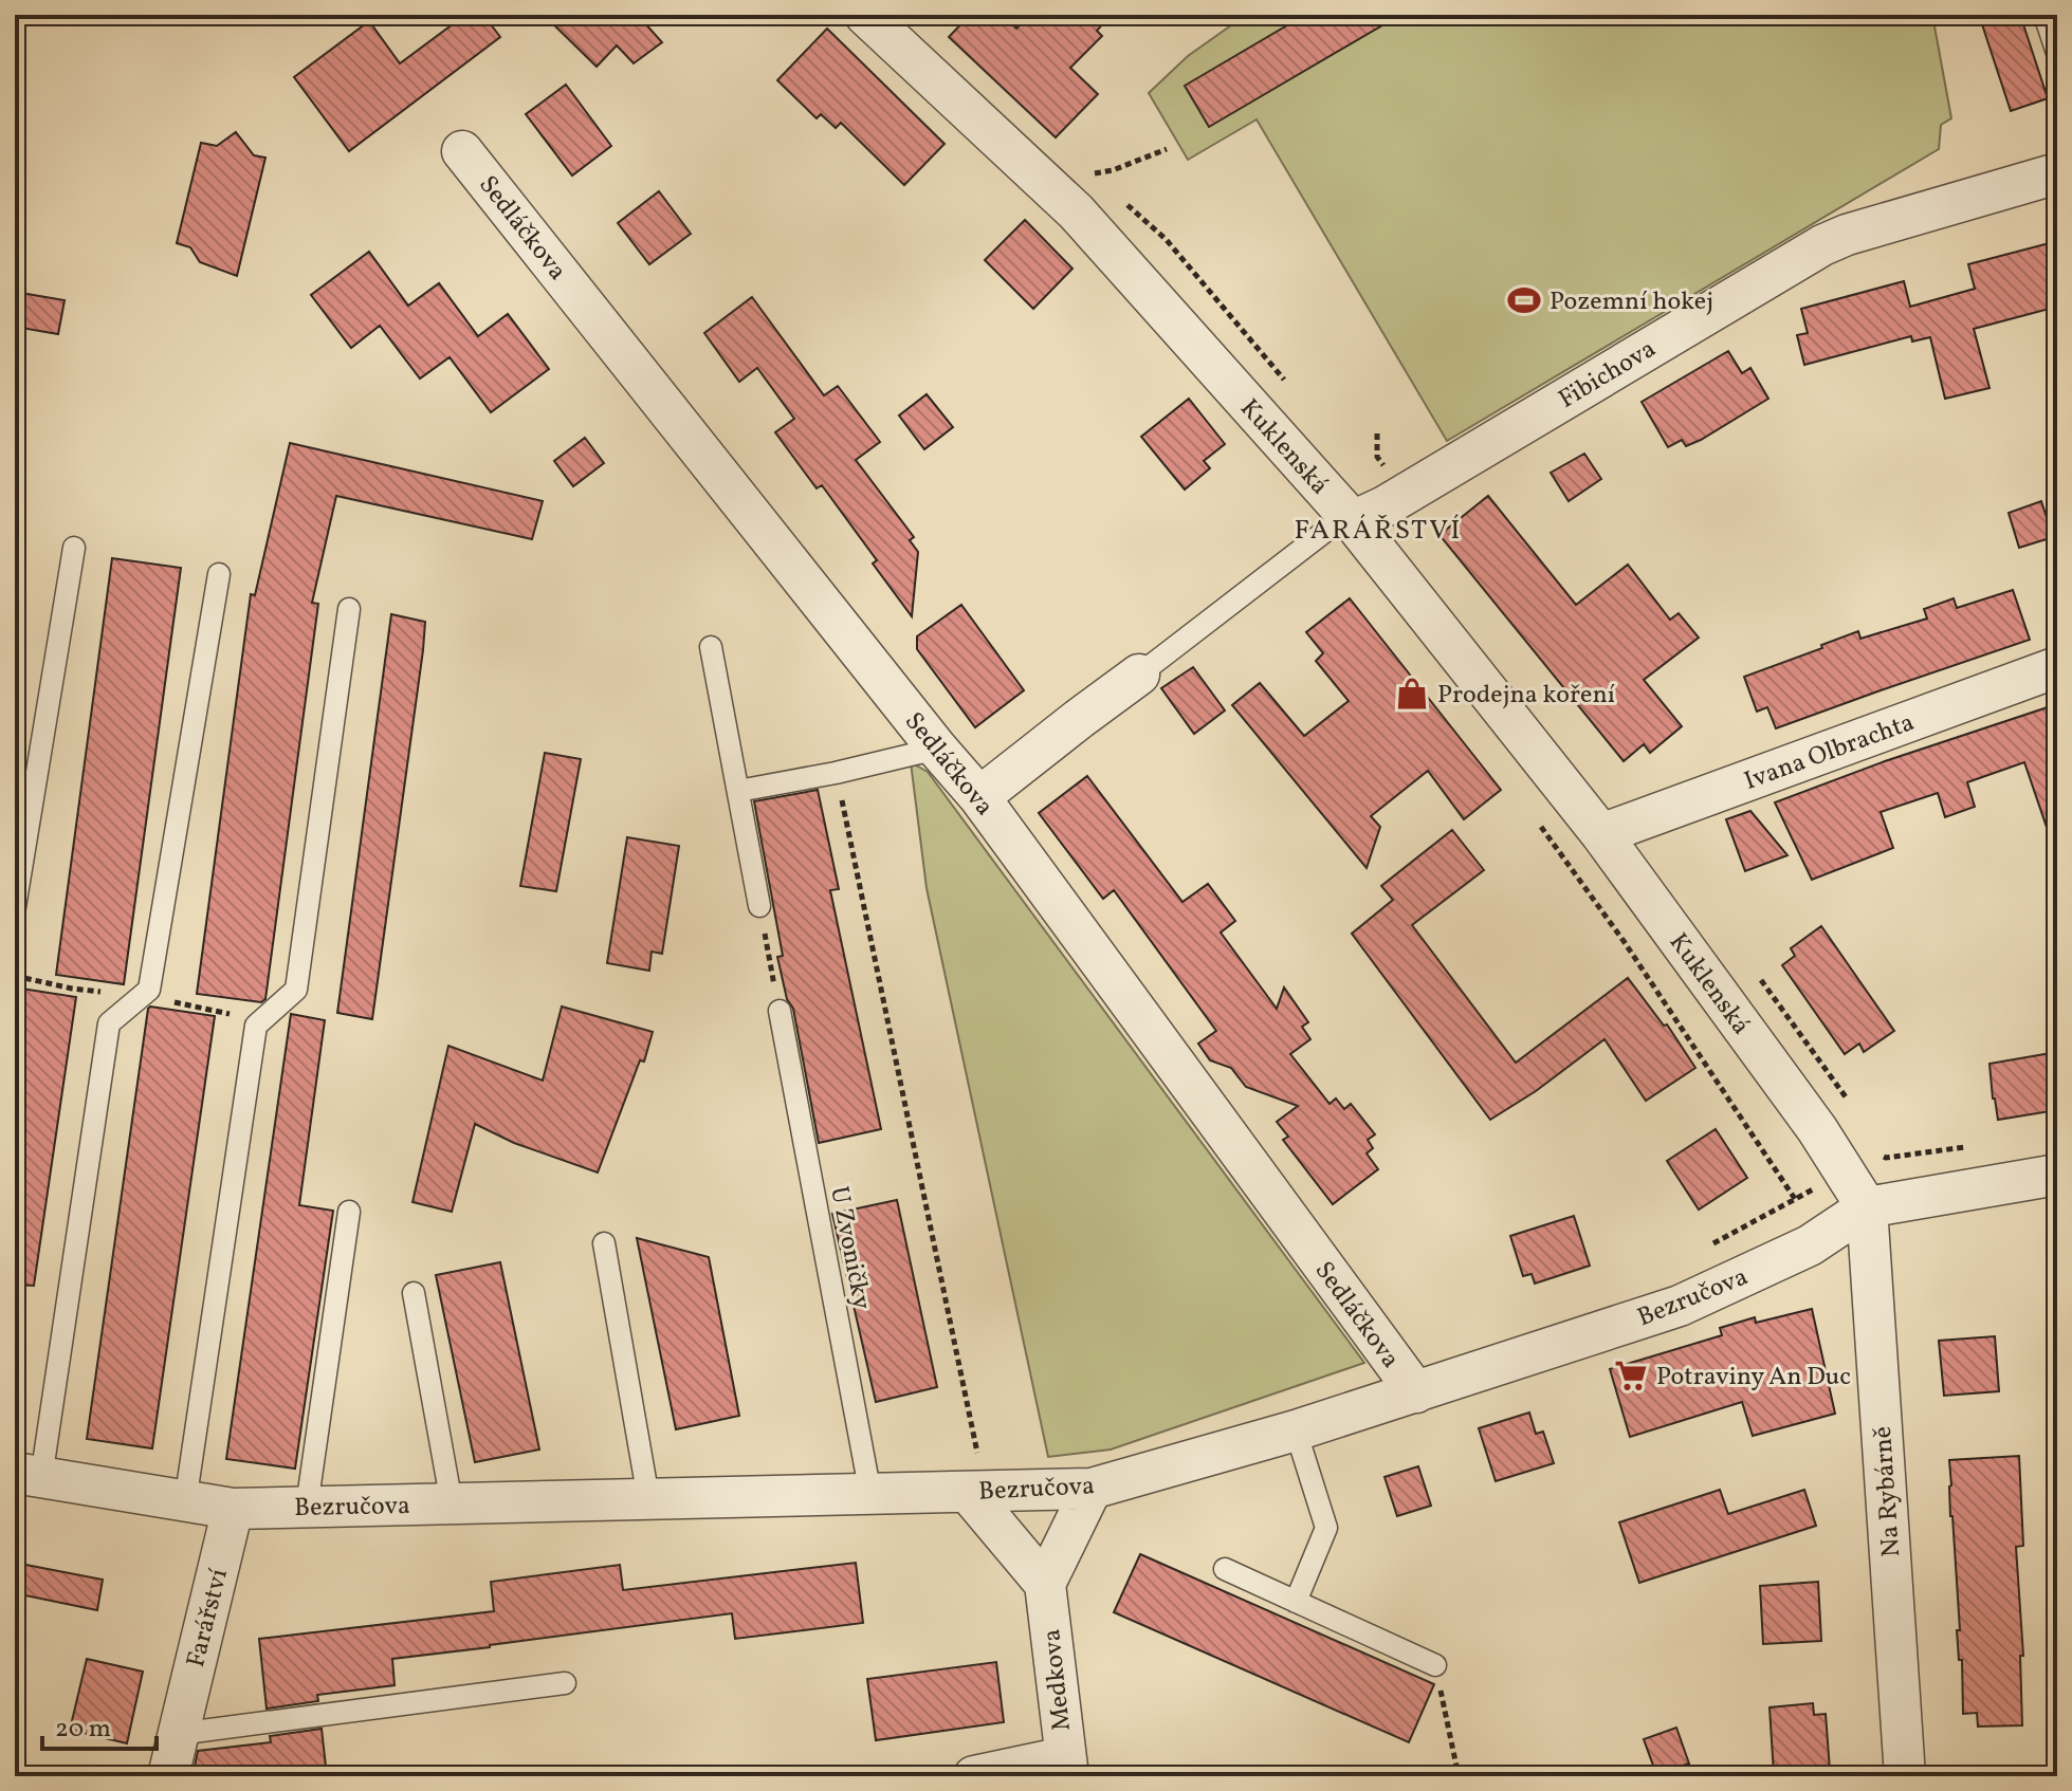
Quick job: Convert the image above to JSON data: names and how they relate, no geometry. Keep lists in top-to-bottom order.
{
  "streets": {
    "street": [
      "Sedláčkova",
      "Fibichova",
      "Kuklenská",
      "Ivana Olbrachta",
      "Bezručova",
      "Na Rybárně",
      "Farářství",
      "Medkova"
    ],
    "lane": ["U Zvoničky"]
  },
  "crossings": [
    ["Sedláčkova", "Fibichova"],
    ["Sedláčkova", "Bezručova"],
    ["Fibichova", "Kuklenská"],
    ["Kuklenská", "Ivana Olbrachta"],
    ["Kuklenská", "Bezručova"],
    ["Kuklenská", "Na Rybárně"],
    ["U Zvoničky", "Bezručova"],
    ["Bezručova", "Na Rybárně"],
    ["Bezručova", "Farářství"]
  ],
  "districts": ["FARÁŘSTVÍ"],
  "places": {
    "sports": ["Pozemní hokej"],
    "shop": ["Prodejna koření"],
    "supermarket": ["Potraviny An Duc"]
  },
  "scale_bar": "20 m"
}
